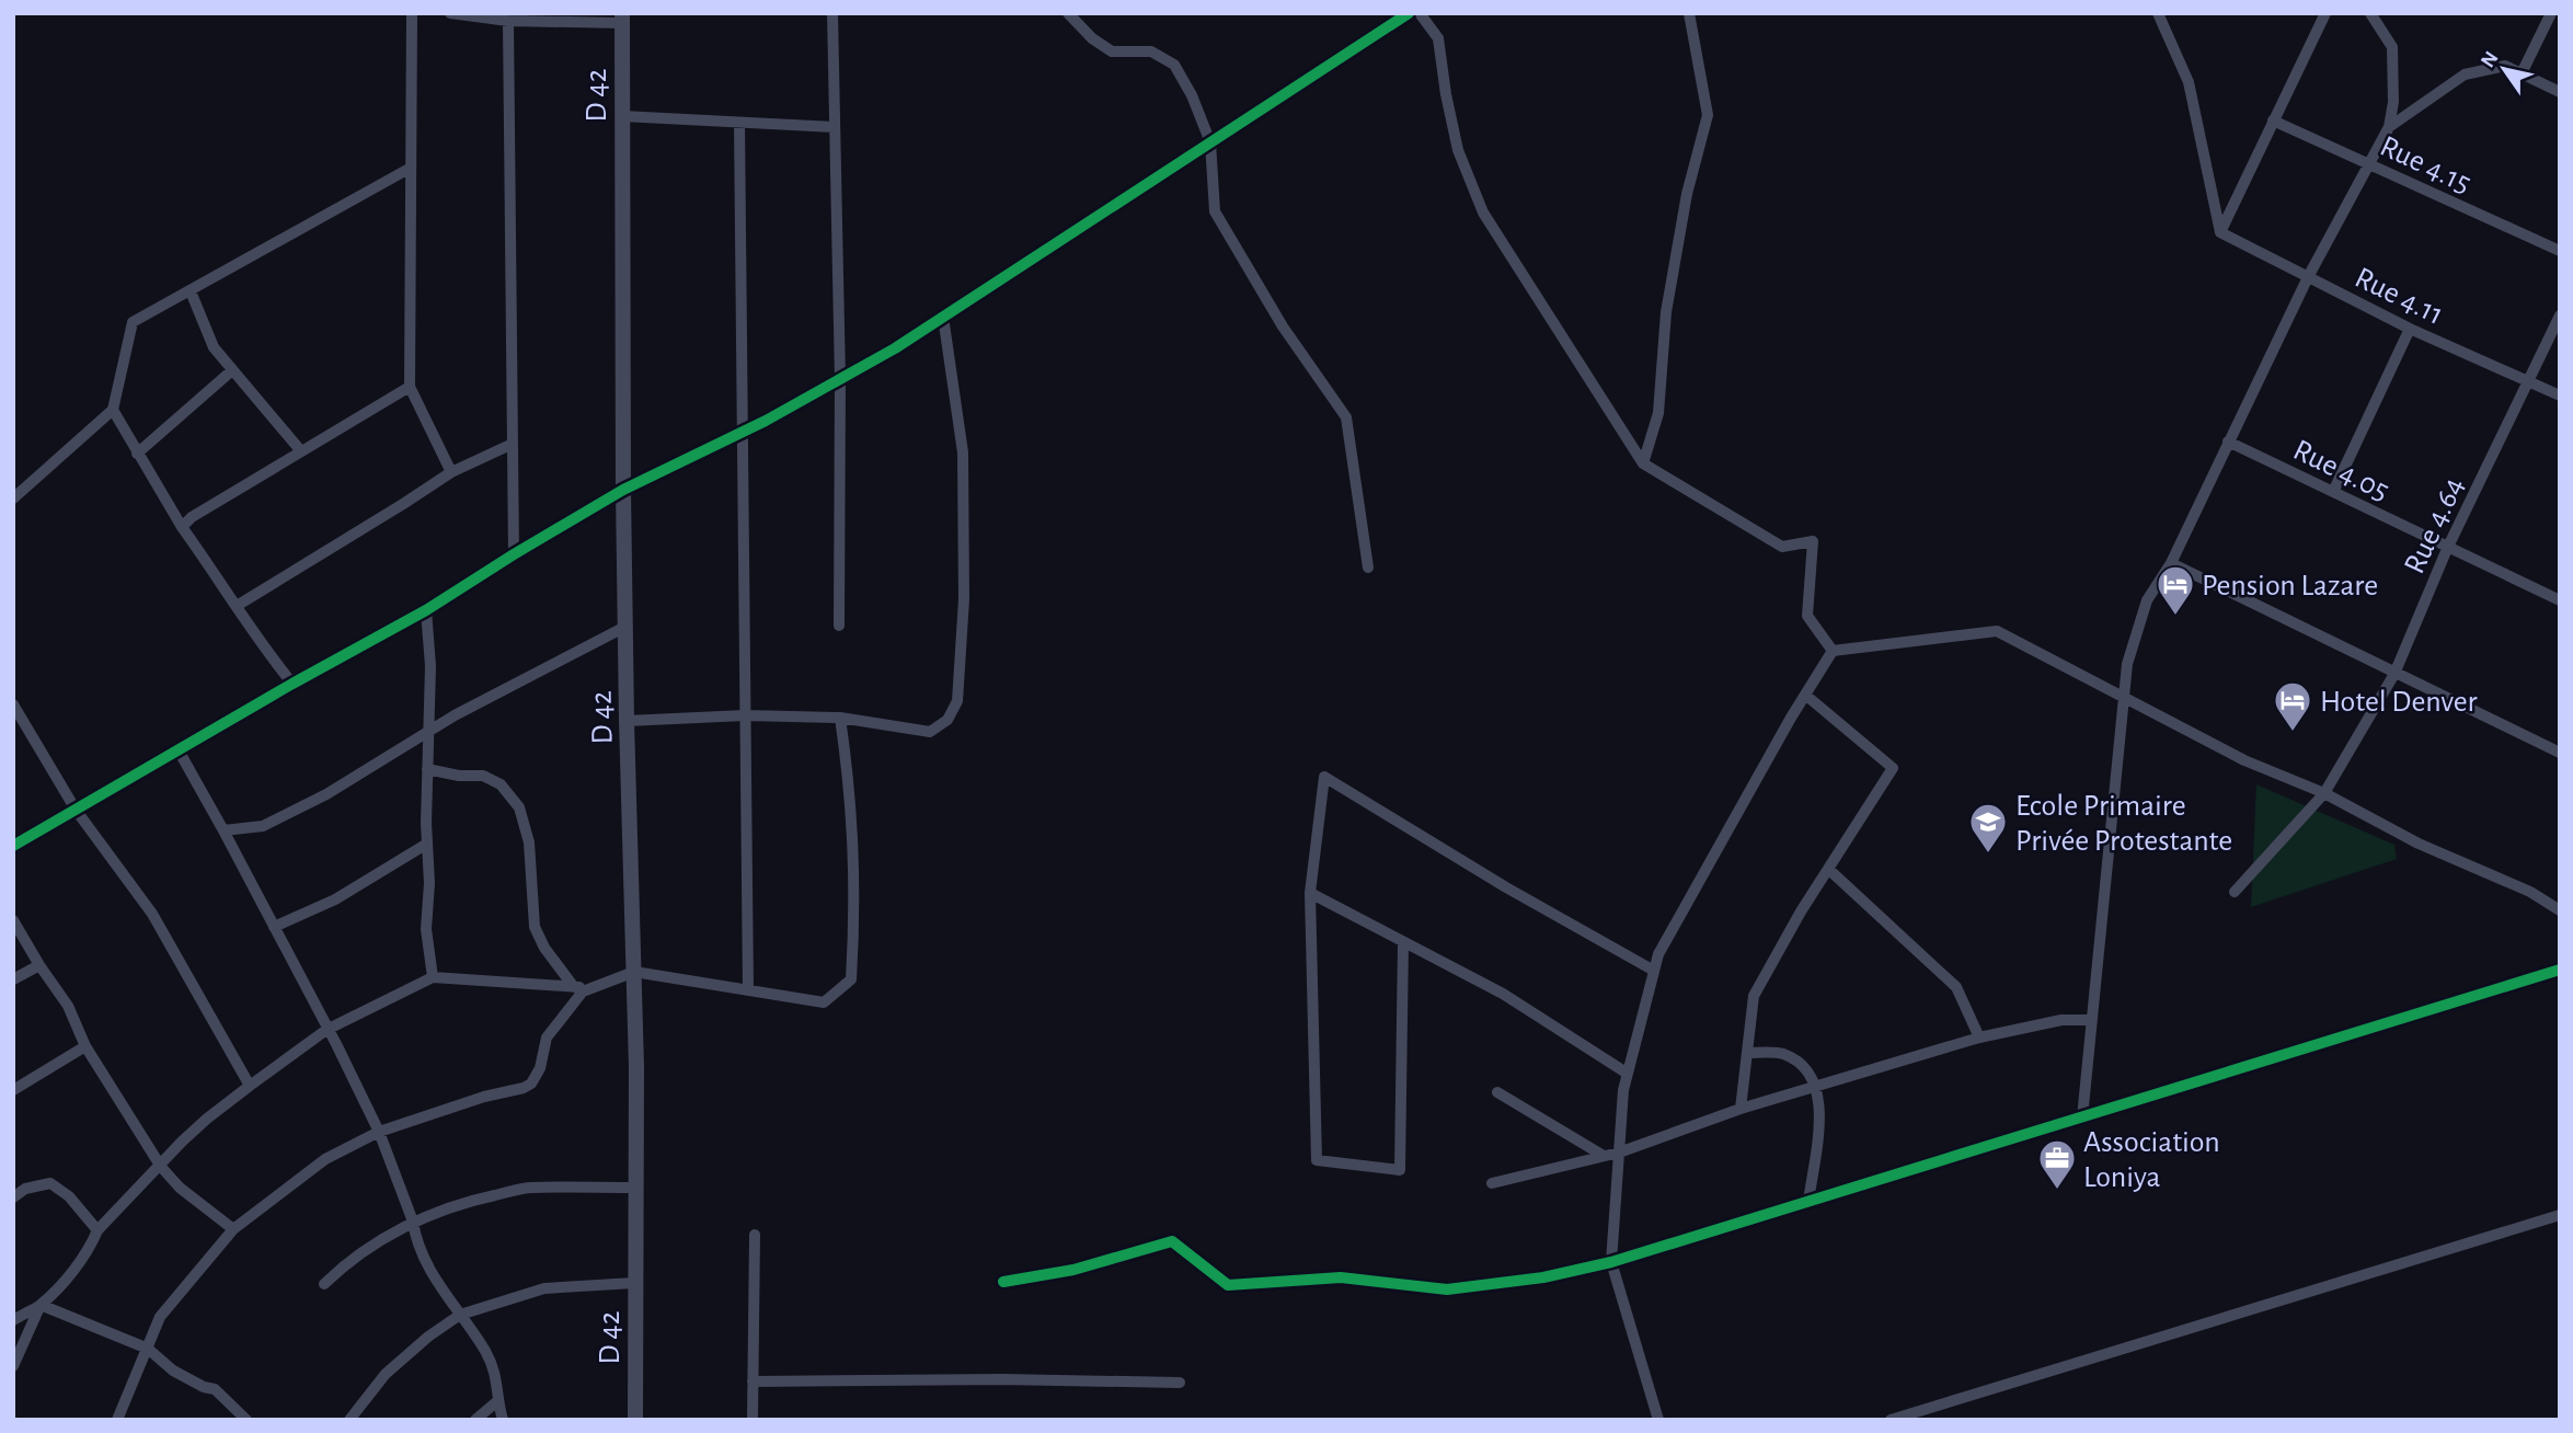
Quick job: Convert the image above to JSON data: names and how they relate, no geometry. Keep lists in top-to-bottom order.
{
  "streets": {
    "street": [
      "D 42",
      "Rue 4.15",
      "Rue 4.11",
      "Rue 4.05",
      "Rue 4.64"
    ]
  },
  "crossings": [
    ["Rue 4.11", "Rue 4.64"],
    ["Rue 4.05", "Rue 4.64"]
  ],
  "places": {
    "hotel": ["Pension Lazare", "Hotel Denver"],
    "school or university": ["Ecole Primaire Privée Protestante"],
    "office": ["Association Loniya"]
  },
  "north": "top left"
}
